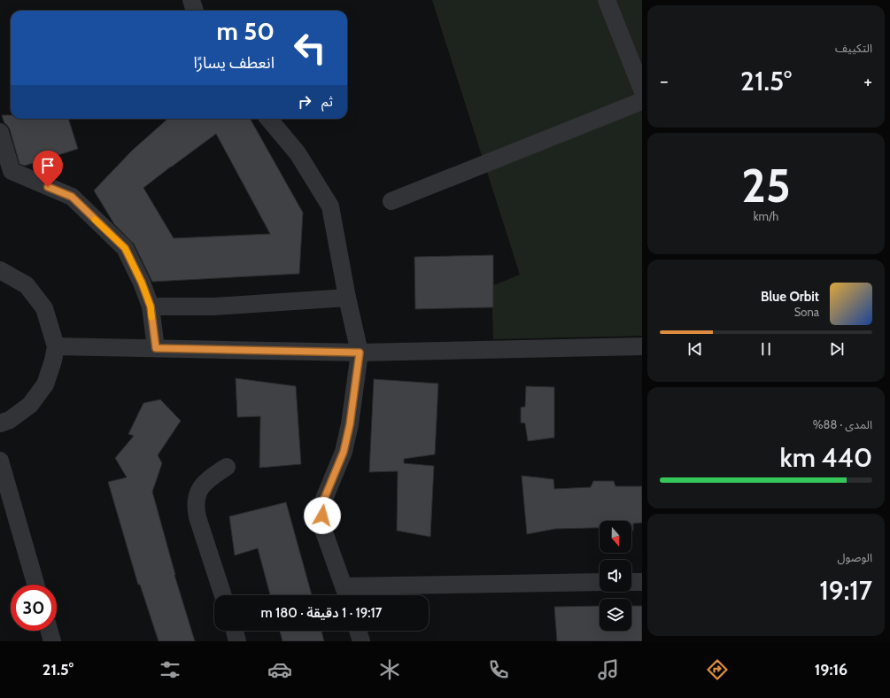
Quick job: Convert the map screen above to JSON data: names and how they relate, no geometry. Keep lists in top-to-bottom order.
{
  "north": "bottom",
  "page": {
    "tile": [
      "التكييف",
      ["25", "km/h"],
      ["المدى · 88%", "440 km"],
      ["الوصول", "19:17"]
    ],
    "turn": ["50 m", "انعطف يسارًا"],
    "heat": ["−", "21.5°", "+"],
    "then": "ثم",
    "song": ["Blue Orbit", "Sona"],
    "limit": "30",
    "trip": "19:17 · 1 دقيقة · 180 m",
    "tabs": ["19:16", "21.5°"]
  }
}
